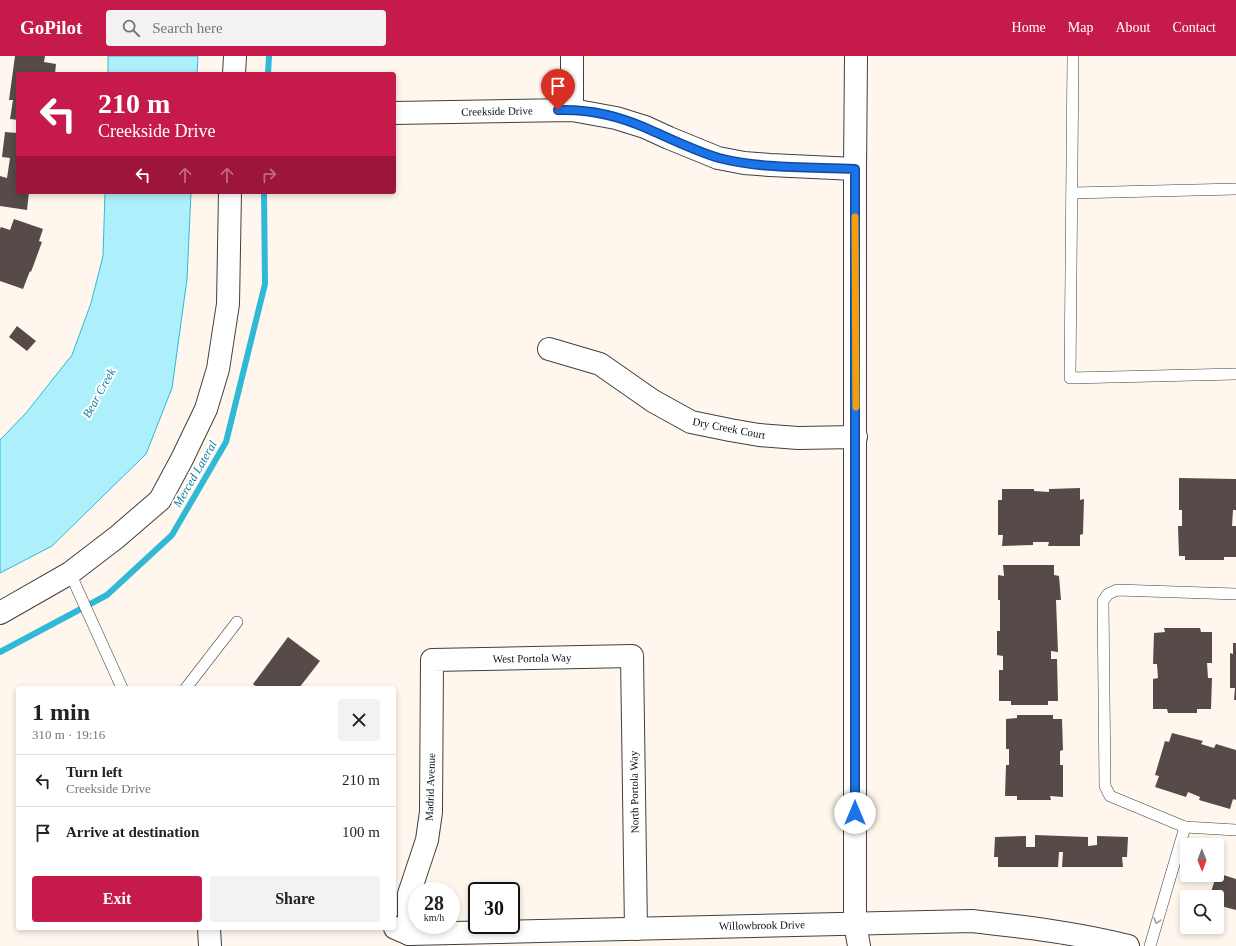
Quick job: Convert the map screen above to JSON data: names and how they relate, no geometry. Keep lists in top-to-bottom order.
{
  "streets": {
    "street": [
      "Creekside Drive",
      "Dry Creek Court",
      "West Portola Way",
      "Madrid Avenue",
      "North Portola Way",
      "Willowbrook Drive"
    ]
  },
  "crossings": [
    ["West Portola Way", "Madrid Avenue"],
    ["West Portola Way", "North Portola Way"],
    ["Madrid Avenue", "Willowbrook Drive"],
    ["North Portola Way", "Willowbrook Drive"]
  ],
  "water": ["Bear Creek", "Merced Lateral"],
  "north": "bottom",
  "page": {
    "header": "GoPilot",
    "search": "Search here",
    "nav": [
      "Home",
      "Map",
      "About",
      "Contact"
    ],
    "turn": ["210 m", "Creekside Drive"],
    "heading": ["1 min", "310 m · 19:16"],
    "list": [
      {
        "name": "Turn left",
        "note": "Creekside Drive",
        "value": "210 m"
      },
      {
        "name": "Arrive at destination",
        "value": "100 m"
      }
    ],
    "buttons": ["Exit", "Share"],
    "speed": "28 km/h",
    "limit": "30"
  }
}
